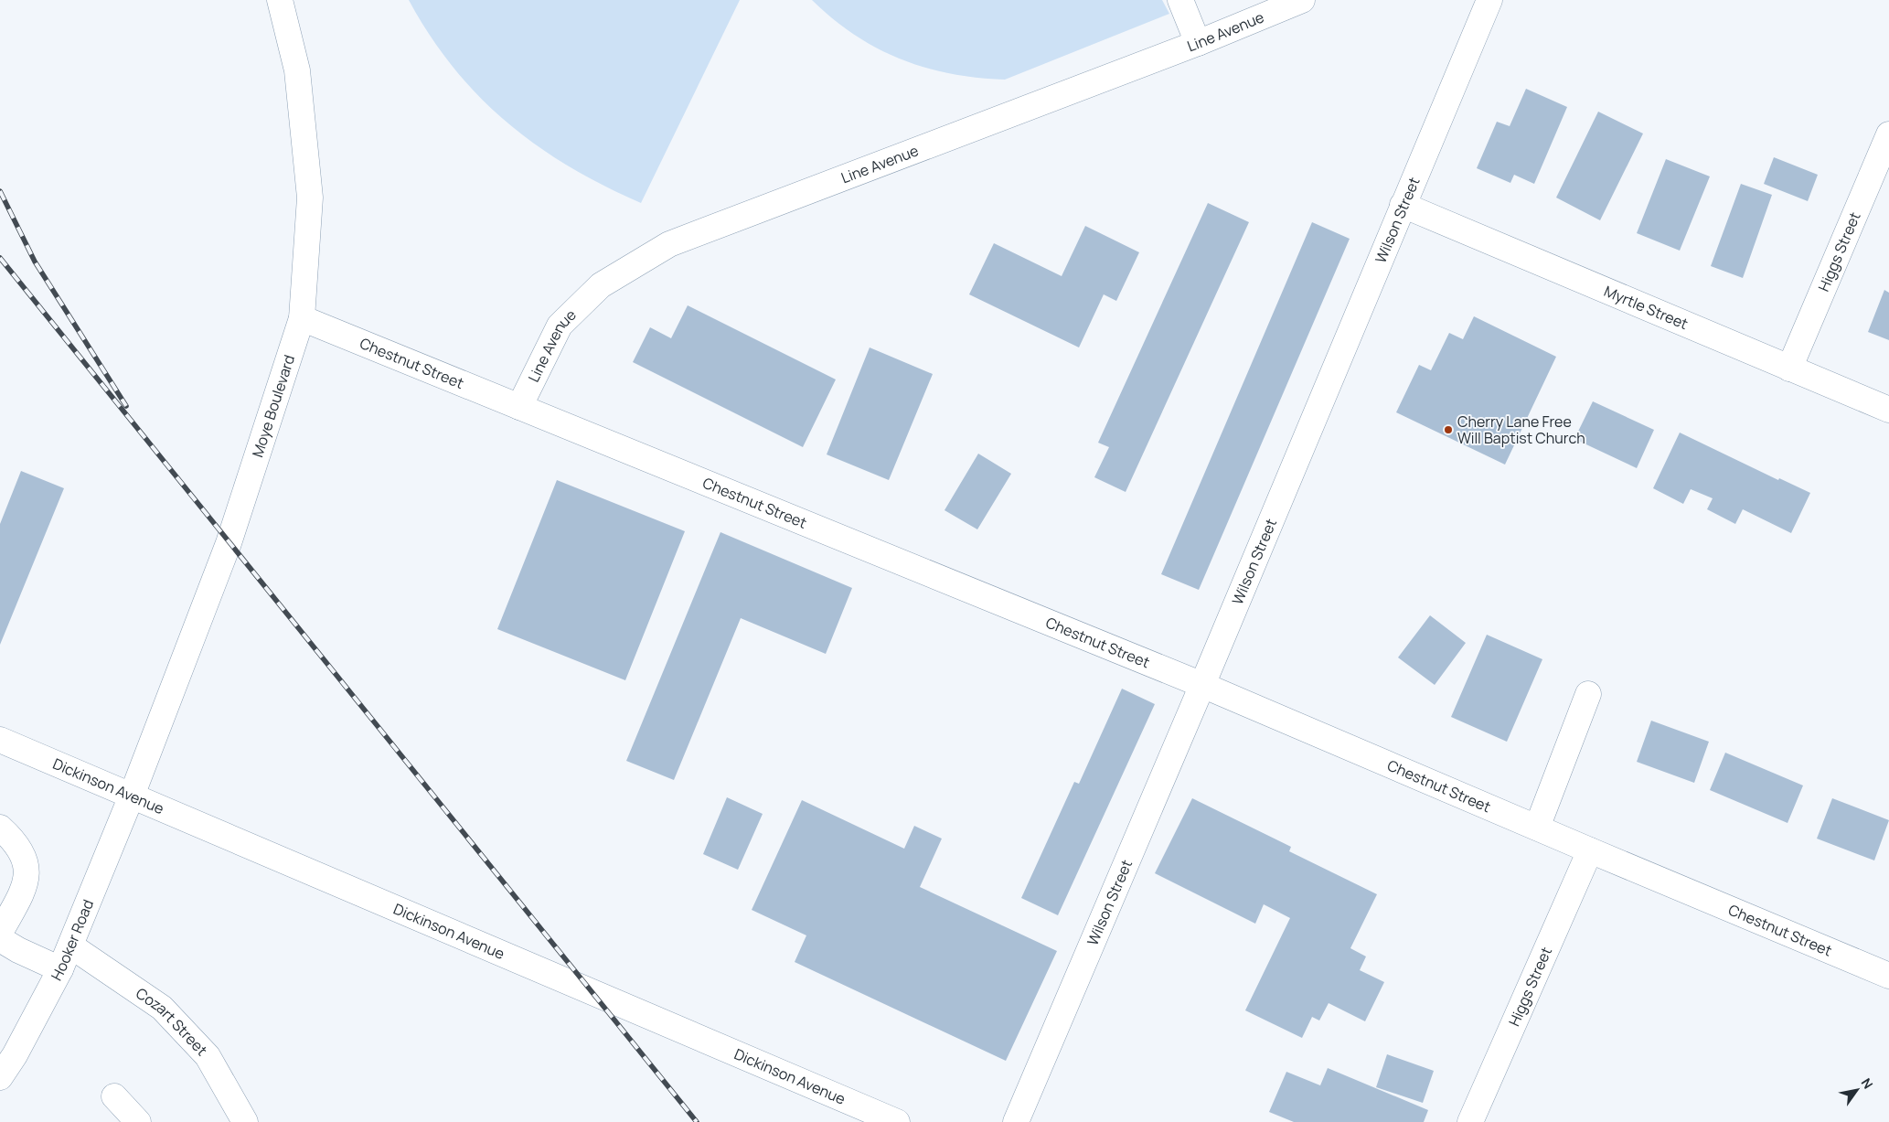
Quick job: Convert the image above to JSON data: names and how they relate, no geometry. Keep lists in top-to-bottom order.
{
  "streets": {
    "street": [
      "Line Avenue",
      "Wilson Street",
      "Higgs Street",
      "Myrtle Street",
      "Chestnut Street",
      "Moye Boulevard",
      "Dickinson Avenue",
      "Hooker Road",
      "Cozart Street"
    ]
  },
  "crossings": [
    ["Line Avenue", "Chestnut Street"],
    ["Wilson Street", "Myrtle Street"],
    ["Wilson Street", "Chestnut Street"],
    ["Higgs Street", "Myrtle Street"],
    ["Higgs Street", "Chestnut Street"],
    ["Chestnut Street", "Moye Boulevard"],
    ["Moye Boulevard", "Dickinson Avenue"],
    ["Moye Boulevard", "Hooker Road"],
    ["Dickinson Avenue", "Hooker Road"],
    ["Hooker Road", "Cozart Street"]
  ],
  "places": ["Cherry Lane Free Will Baptist Church"],
  "north": "top right"
}
